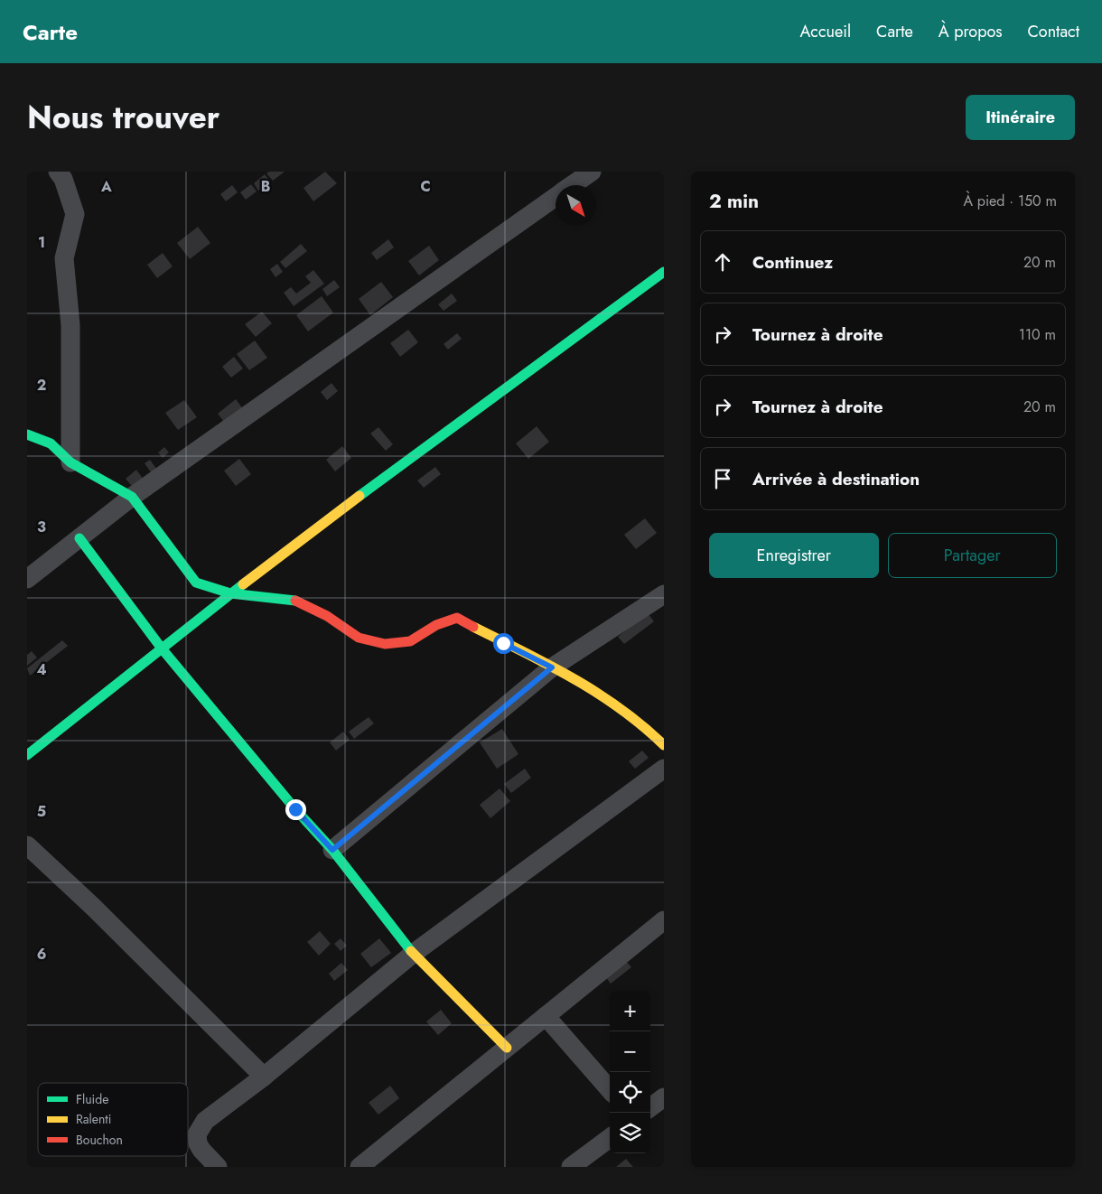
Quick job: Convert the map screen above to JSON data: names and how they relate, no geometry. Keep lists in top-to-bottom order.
{
  "legend": ["Fluide", "Ralenti", "Bouchon"],
  "north": "bottom right",
  "page": {
    "header": "Carte",
    "nav": [
      "Accueil",
      "Carte",
      "À propos",
      "Contact"
    ],
    "title": "Nous trouver",
    "buttons": [
      "Itinéraire",
      ["Enregistrer", "Partager"]
    ],
    "heading": ["2 min", "À pied · 150 m"],
    "list": [
      ["Continuez", "20 m"],
      ["Tournez à droite", "110 m"],
      ["Tournez à droite", "20 m"],
      "Arrivée à destination"
    ],
    "map_buttons": ["+", "−"]
  },
  "grid": {
    "columns": ["A", "B", "C"],
    "rows": [
      "1",
      "2",
      "3",
      "4",
      "5",
      "6"
    ]
  }
}
